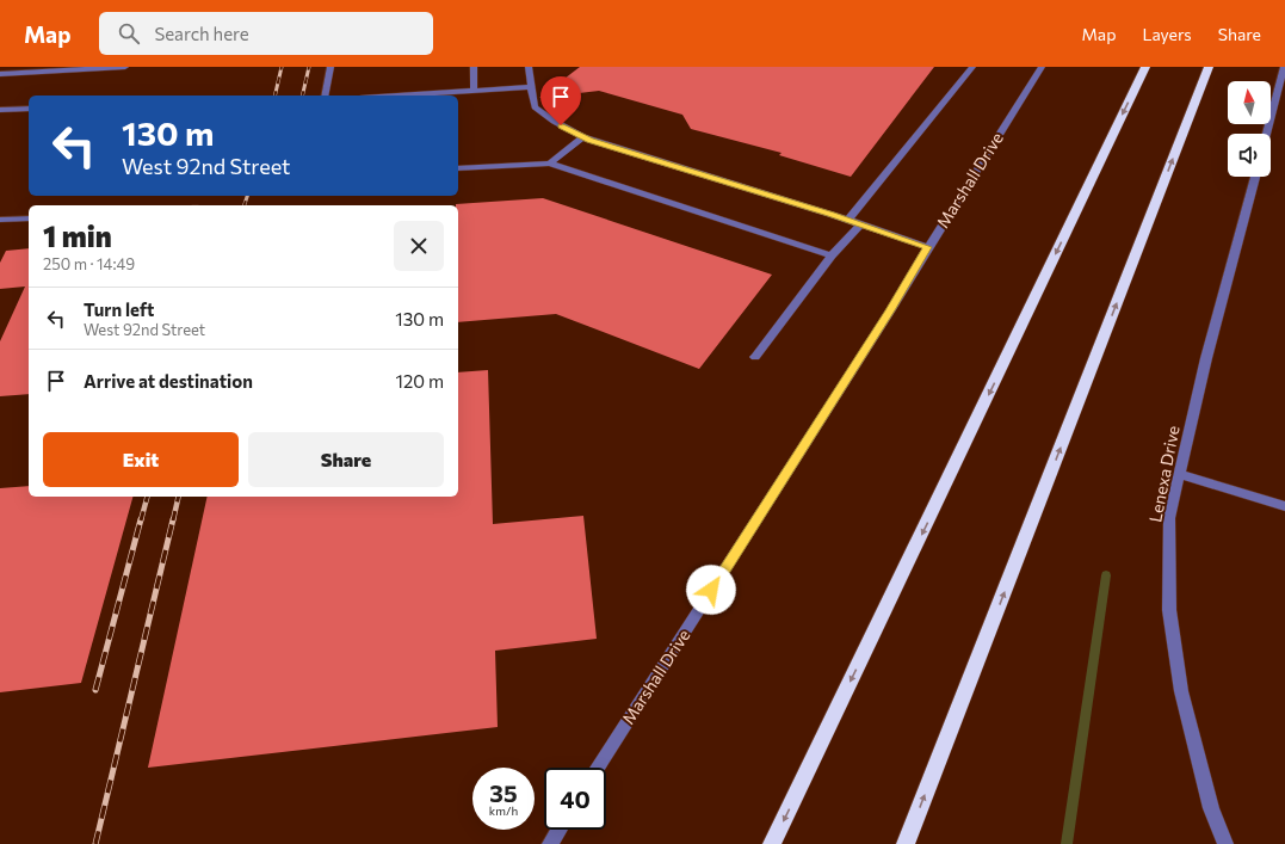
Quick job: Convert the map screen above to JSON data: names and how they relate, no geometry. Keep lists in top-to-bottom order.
{
  "streets": {
    "street": ["Marshall Drive", "Lenexa Drive"]
  },
  "north": "top",
  "page": {
    "header": "Map",
    "search": "Search here",
    "nav": ["Map", "Layers", "Share"],
    "turn": ["130 m", "West 92nd Street"],
    "heading": ["1 min", "250 m · 14:49"],
    "list": [
      {
        "name": "Turn left",
        "note": "West 92nd Street",
        "value": "130 m"
      },
      {
        "name": "Arrive at destination",
        "value": "120 m"
      }
    ],
    "buttons": ["Exit", "Share"],
    "speed": "35 km/h",
    "limit": "40"
  }
}
